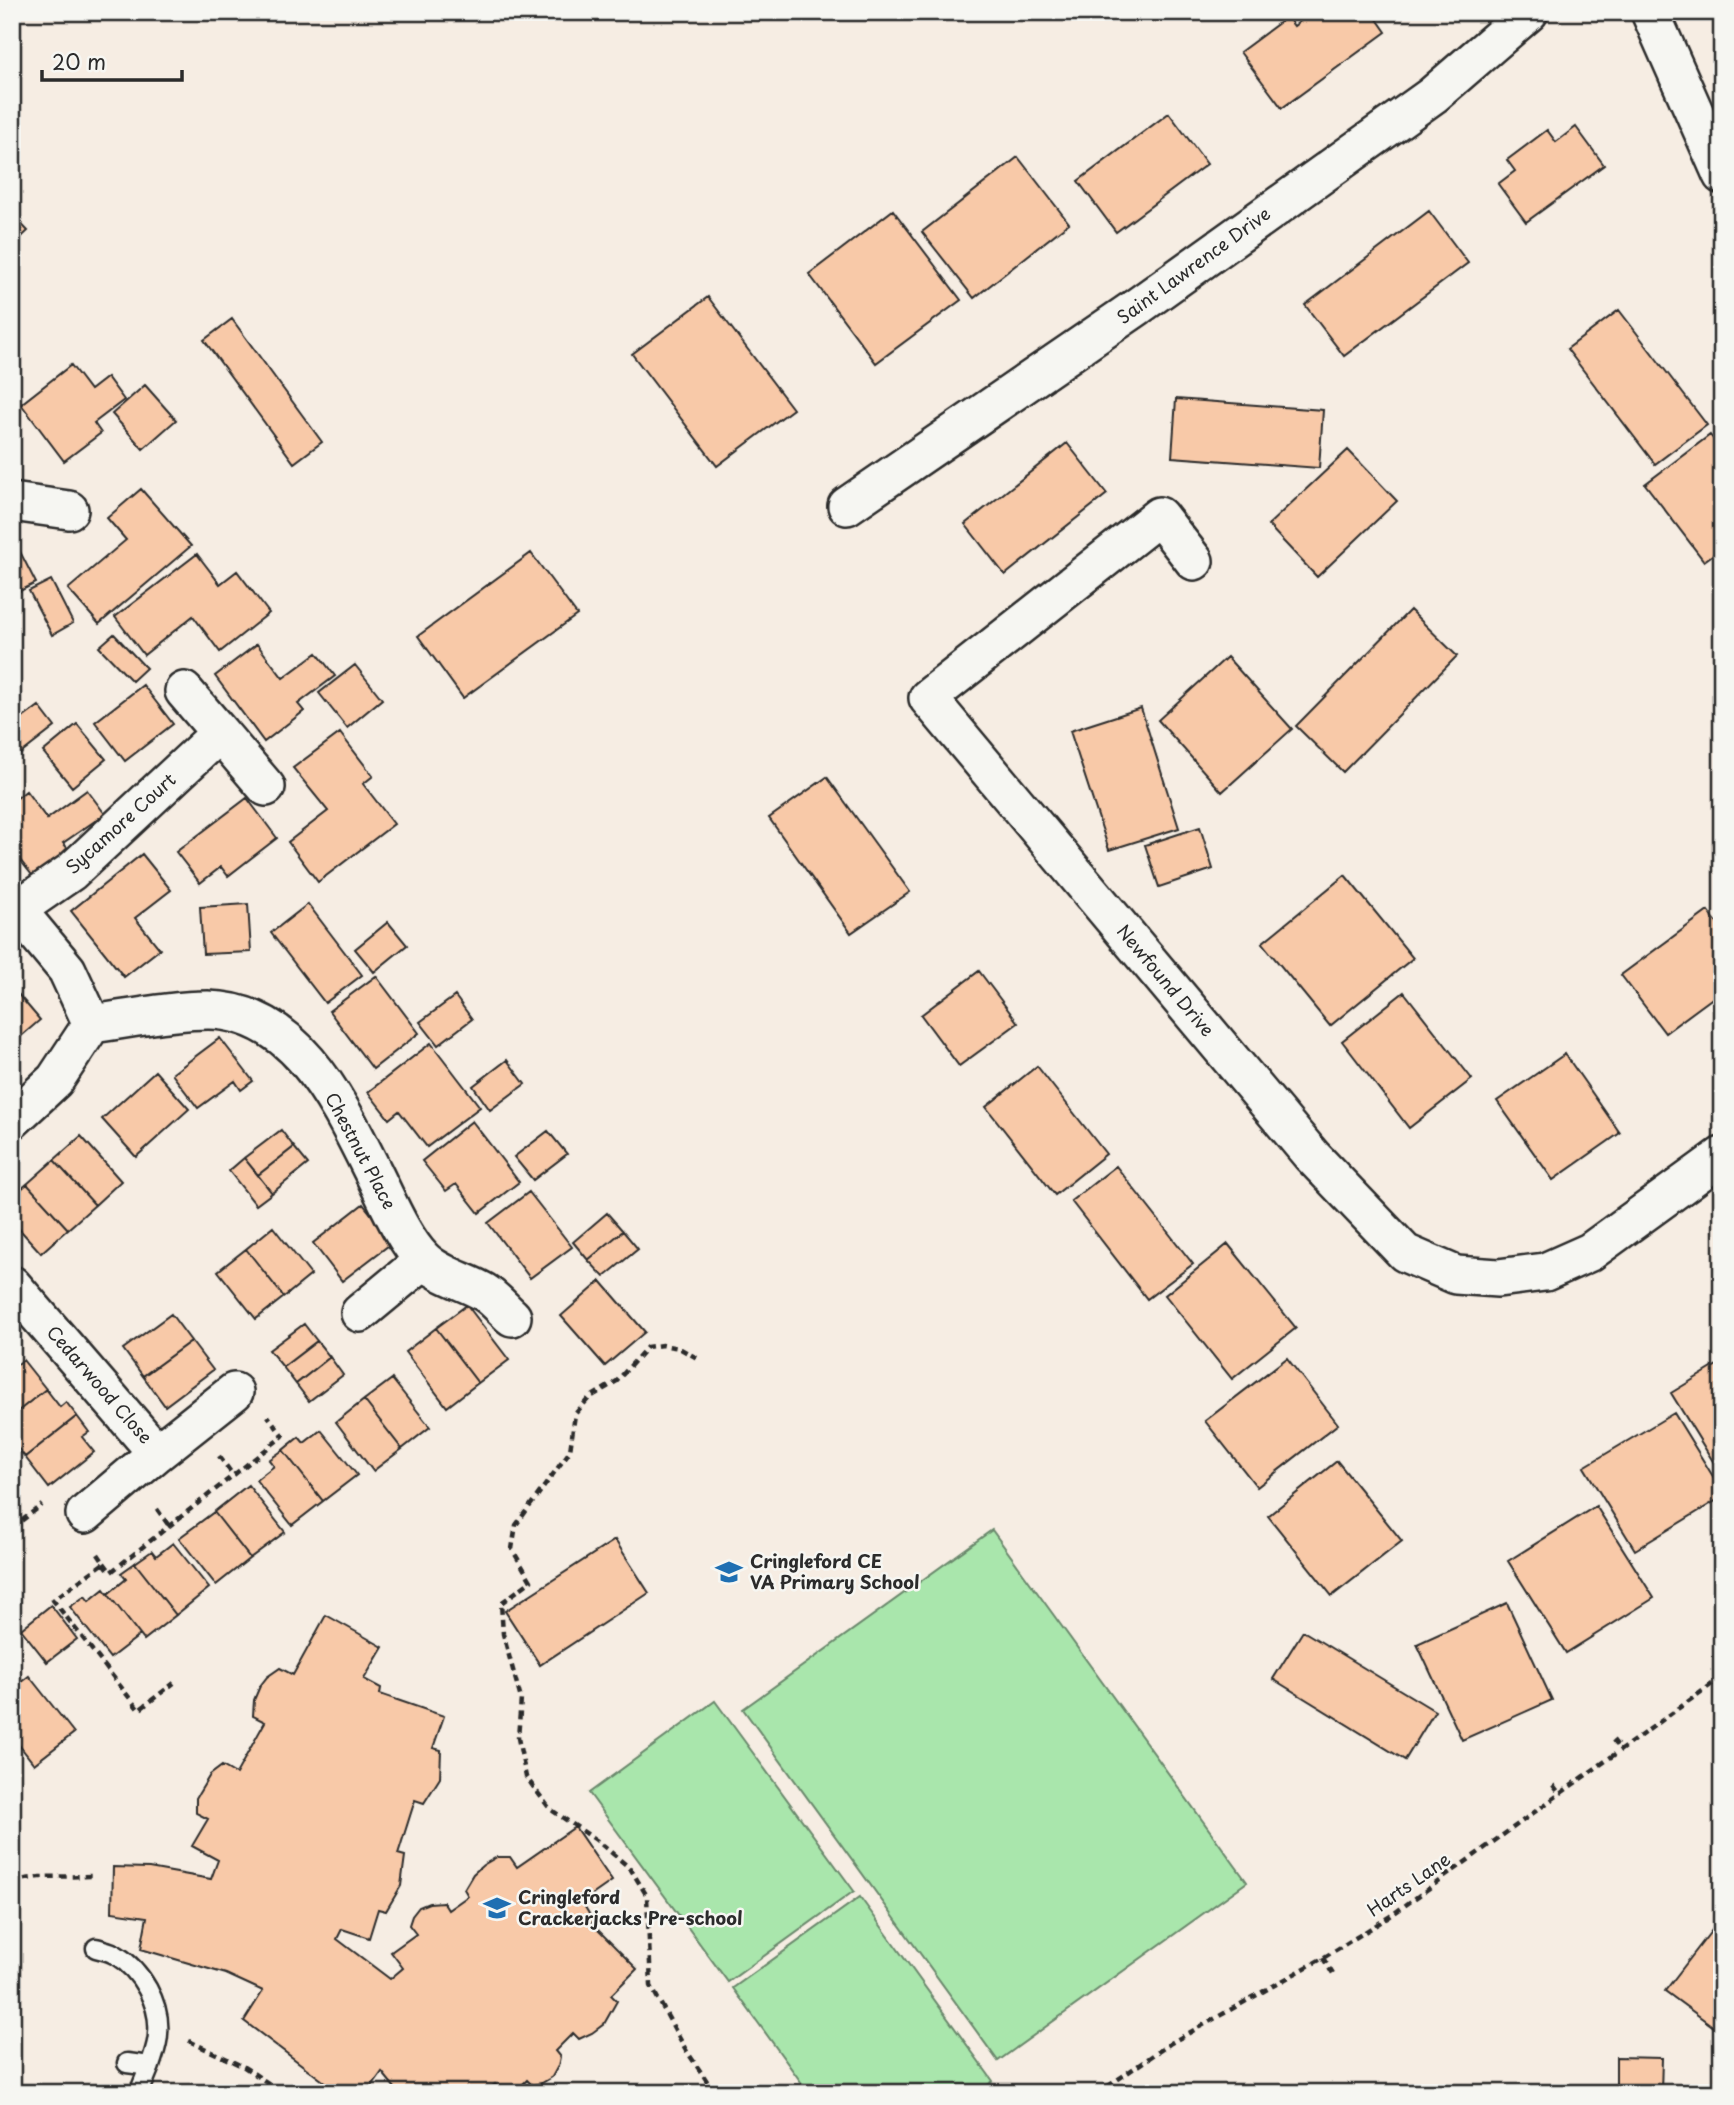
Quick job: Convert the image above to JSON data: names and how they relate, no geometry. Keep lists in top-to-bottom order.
{
  "streets": {
    "street": [
      "Saint Lawrence Drive",
      "Sycamore Court",
      "Newfound Drive",
      "Chestnut Place",
      "Cedarwood Close"
    ],
    "path": ["Harts Lane"]
  },
  "places": {
    "school or university": ["Cringleford CE VA Primary School", "Cringleford Crackerjacks Pre-school"]
  },
  "scale_bar": "20 m"
}
